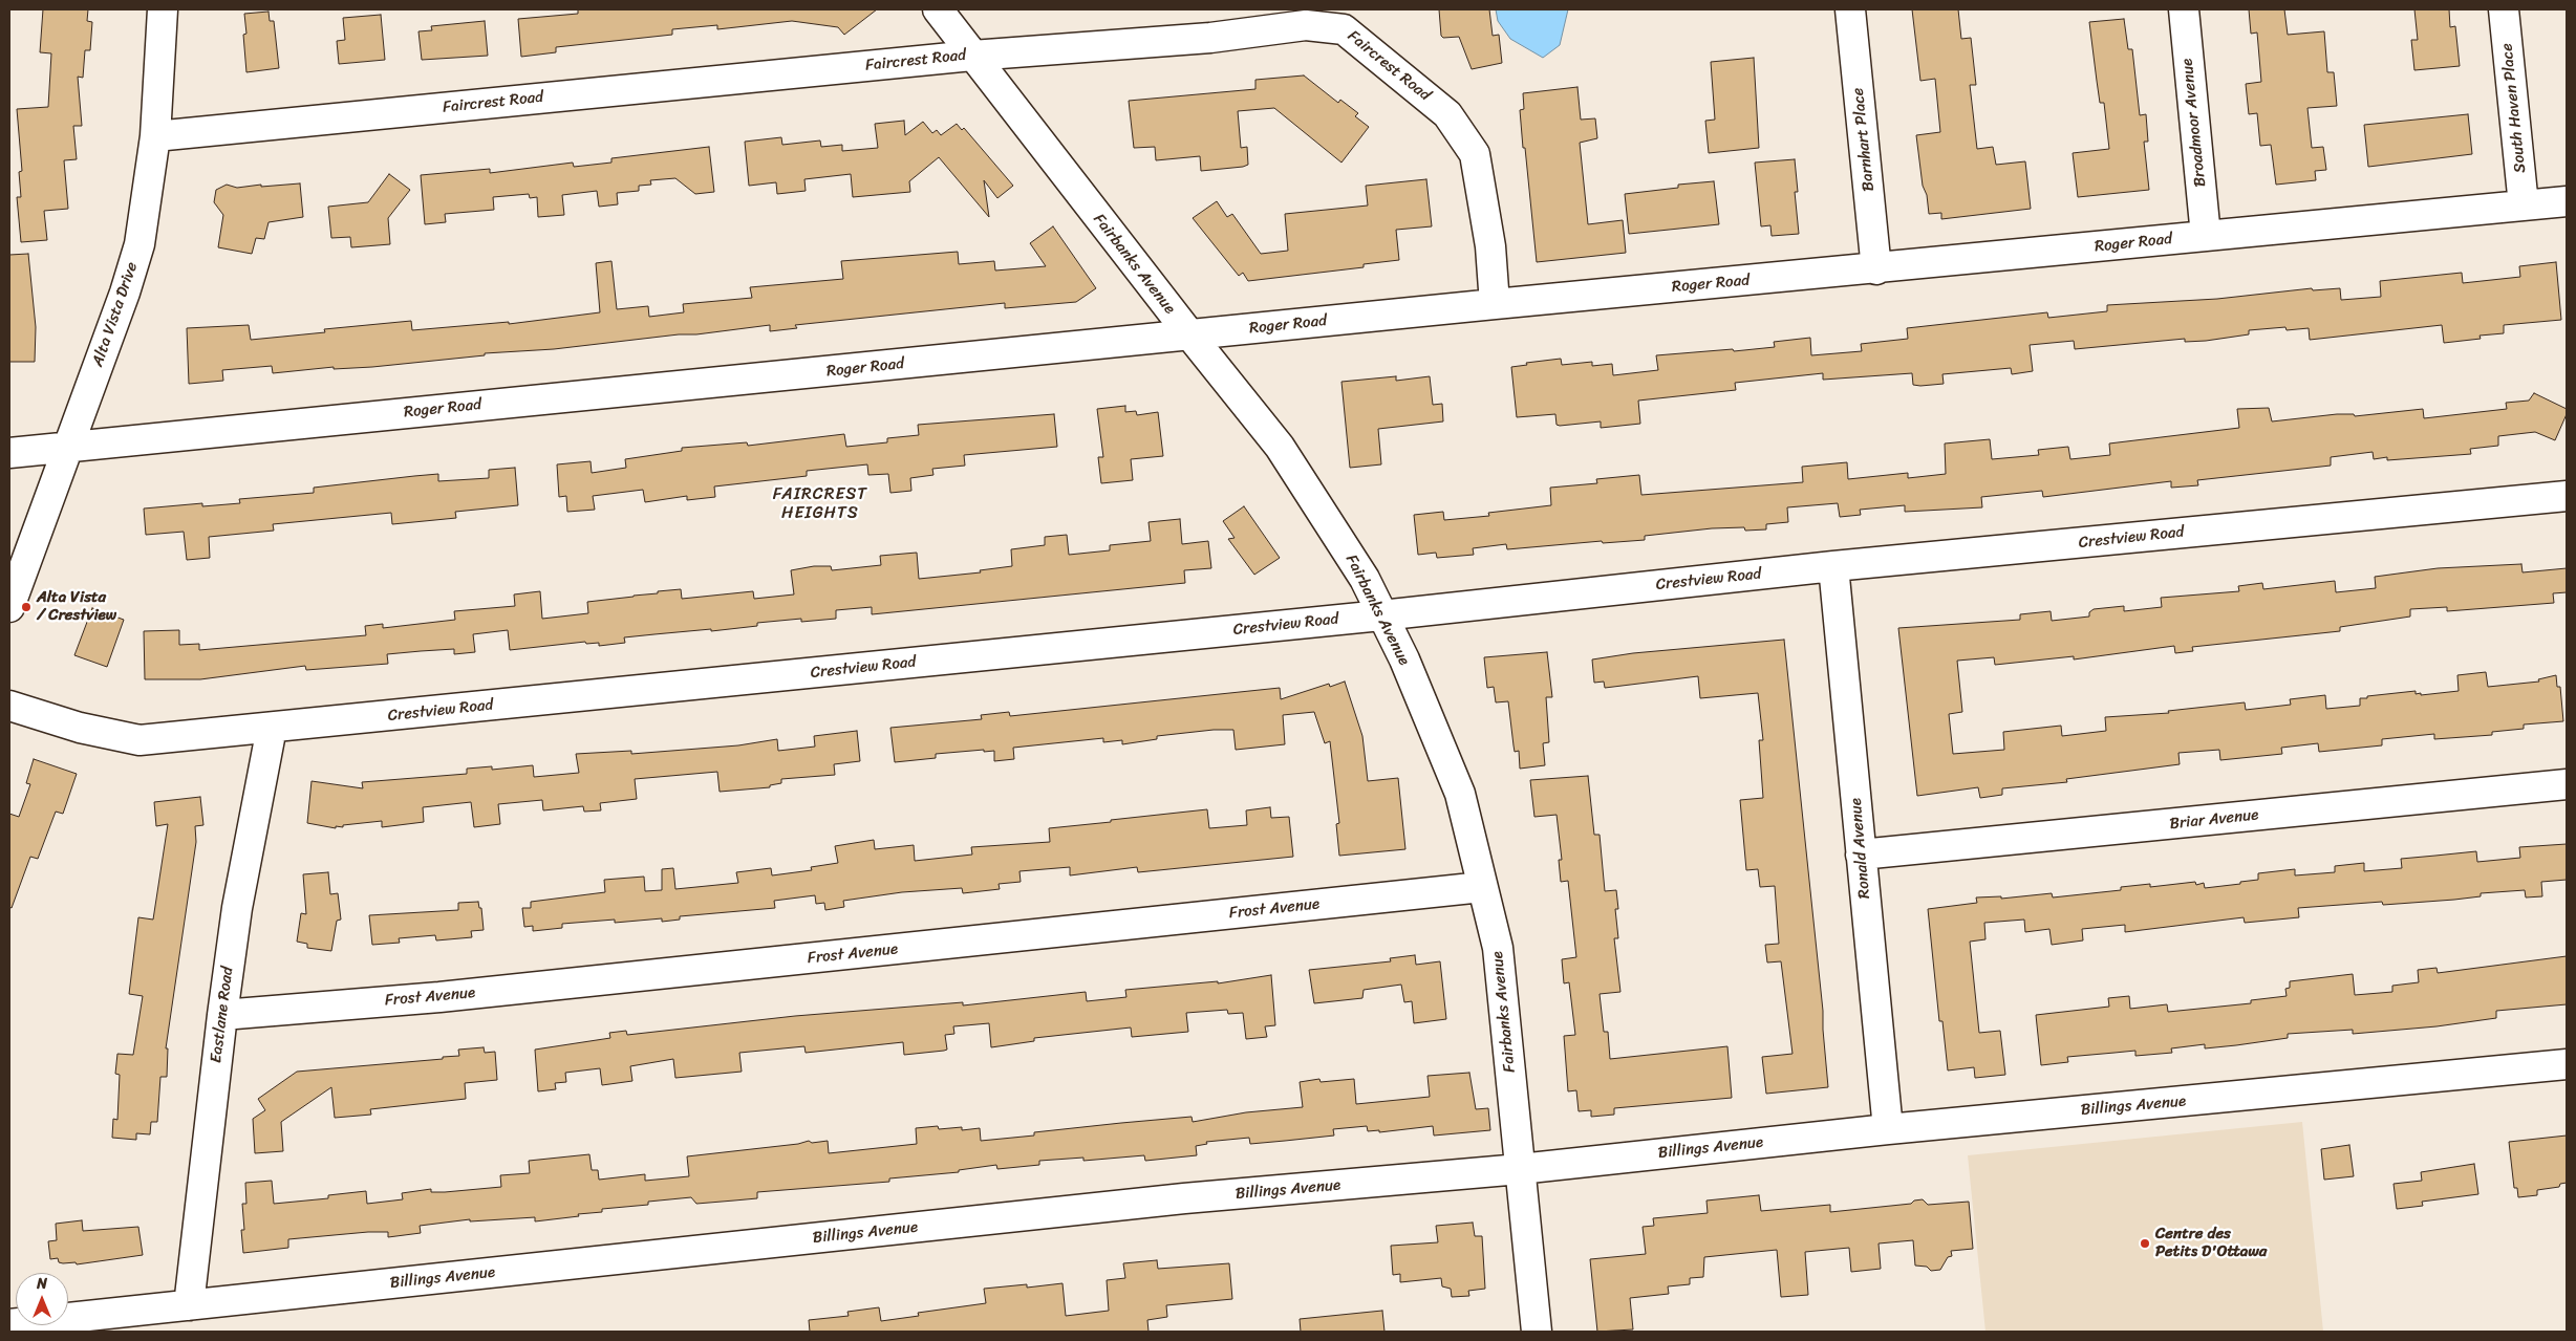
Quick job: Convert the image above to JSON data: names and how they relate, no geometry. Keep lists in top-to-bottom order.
{
  "streets": {
    "street": [
      "Faircrest Road",
      "South Haven Place",
      "Broadmoor Avenue",
      "Barnhart Place",
      "Roger Road",
      "Fairbanks Avenue",
      "Alta Vista Drive",
      "Crestview Road",
      "Briar Avenue",
      "Ronald Avenue",
      "Frost Avenue",
      "Eastlane Road",
      "Billings Avenue"
    ]
  },
  "crossings": [
    ["Faircrest Road", "Roger Road"],
    ["Faircrest Road", "Fairbanks Avenue"],
    ["Faircrest Road", "Alta Vista Drive"],
    ["South Haven Place", "Roger Road"],
    ["Broadmoor Avenue", "Roger Road"],
    ["Barnhart Place", "Roger Road"],
    ["Roger Road", "Fairbanks Avenue"],
    ["Roger Road", "Alta Vista Drive"],
    ["Fairbanks Avenue", "Crestview Road"],
    ["Fairbanks Avenue", "Frost Avenue"],
    ["Fairbanks Avenue", "Billings Avenue"],
    ["Crestview Road", "Ronald Avenue"],
    ["Crestview Road", "Eastlane Road"],
    ["Briar Avenue", "Ronald Avenue"],
    ["Ronald Avenue", "Billings Avenue"],
    ["Frost Avenue", "Eastlane Road"],
    ["Eastlane Road", "Billings Avenue"]
  ],
  "districts": ["FAIRCREST HEIGHTS"],
  "places": ["Alta Vista / Crestview", "Centre des Petits D'Ottawa"],
  "north": "top"
}
